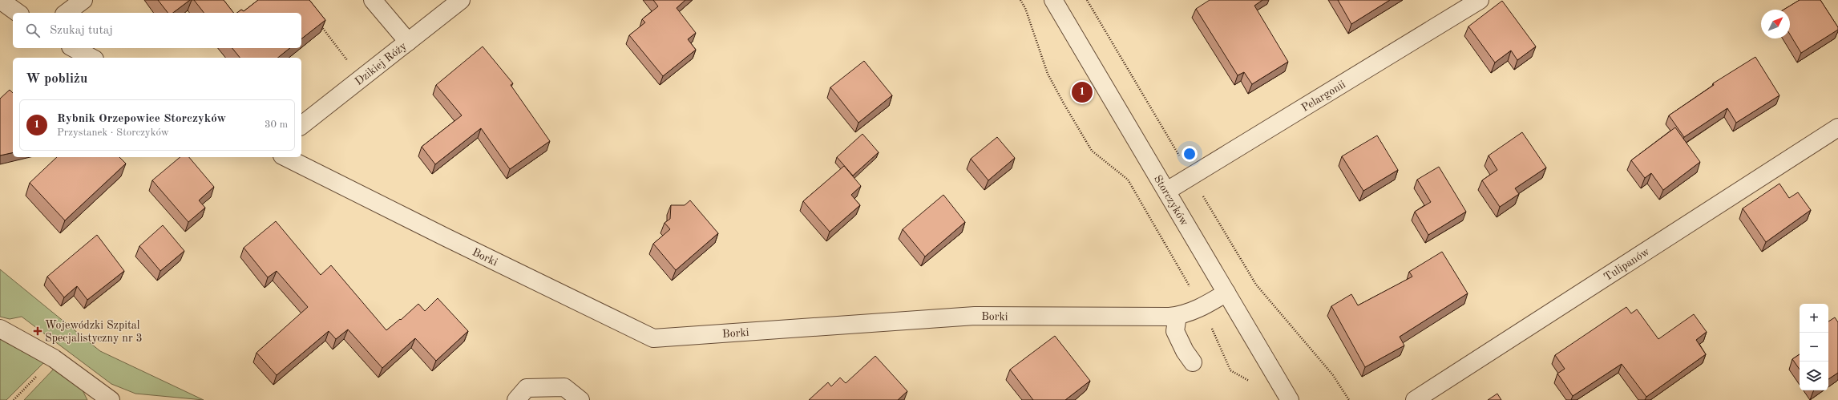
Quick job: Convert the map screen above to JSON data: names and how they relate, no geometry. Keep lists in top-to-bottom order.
{
  "streets": {
    "street": [
      "Dzikiej Róży",
      "Pelargonii",
      "Storczyków",
      "Borki",
      "Tulipanów"
    ]
  },
  "crossings": [
    ["Pelargonii", "Storczyków"],
    ["Storczyków", "Borki"]
  ],
  "places": {
    "health": ["Wojewódzki Szpital Specjalistyczny nr 3"]
  },
  "north": "top right",
  "page": {
    "search": "Szukaj tutaj",
    "heading": "W pobliżu",
    "pins": "1",
    "list": [
      {
        "mark": "1",
        "name": "Rybnik Orzepowice Storczyków",
        "note": "Przystanek · Storczyków",
        "value": "30 m"
      }
    ],
    "map_buttons": ["+", "−"]
  }
}
